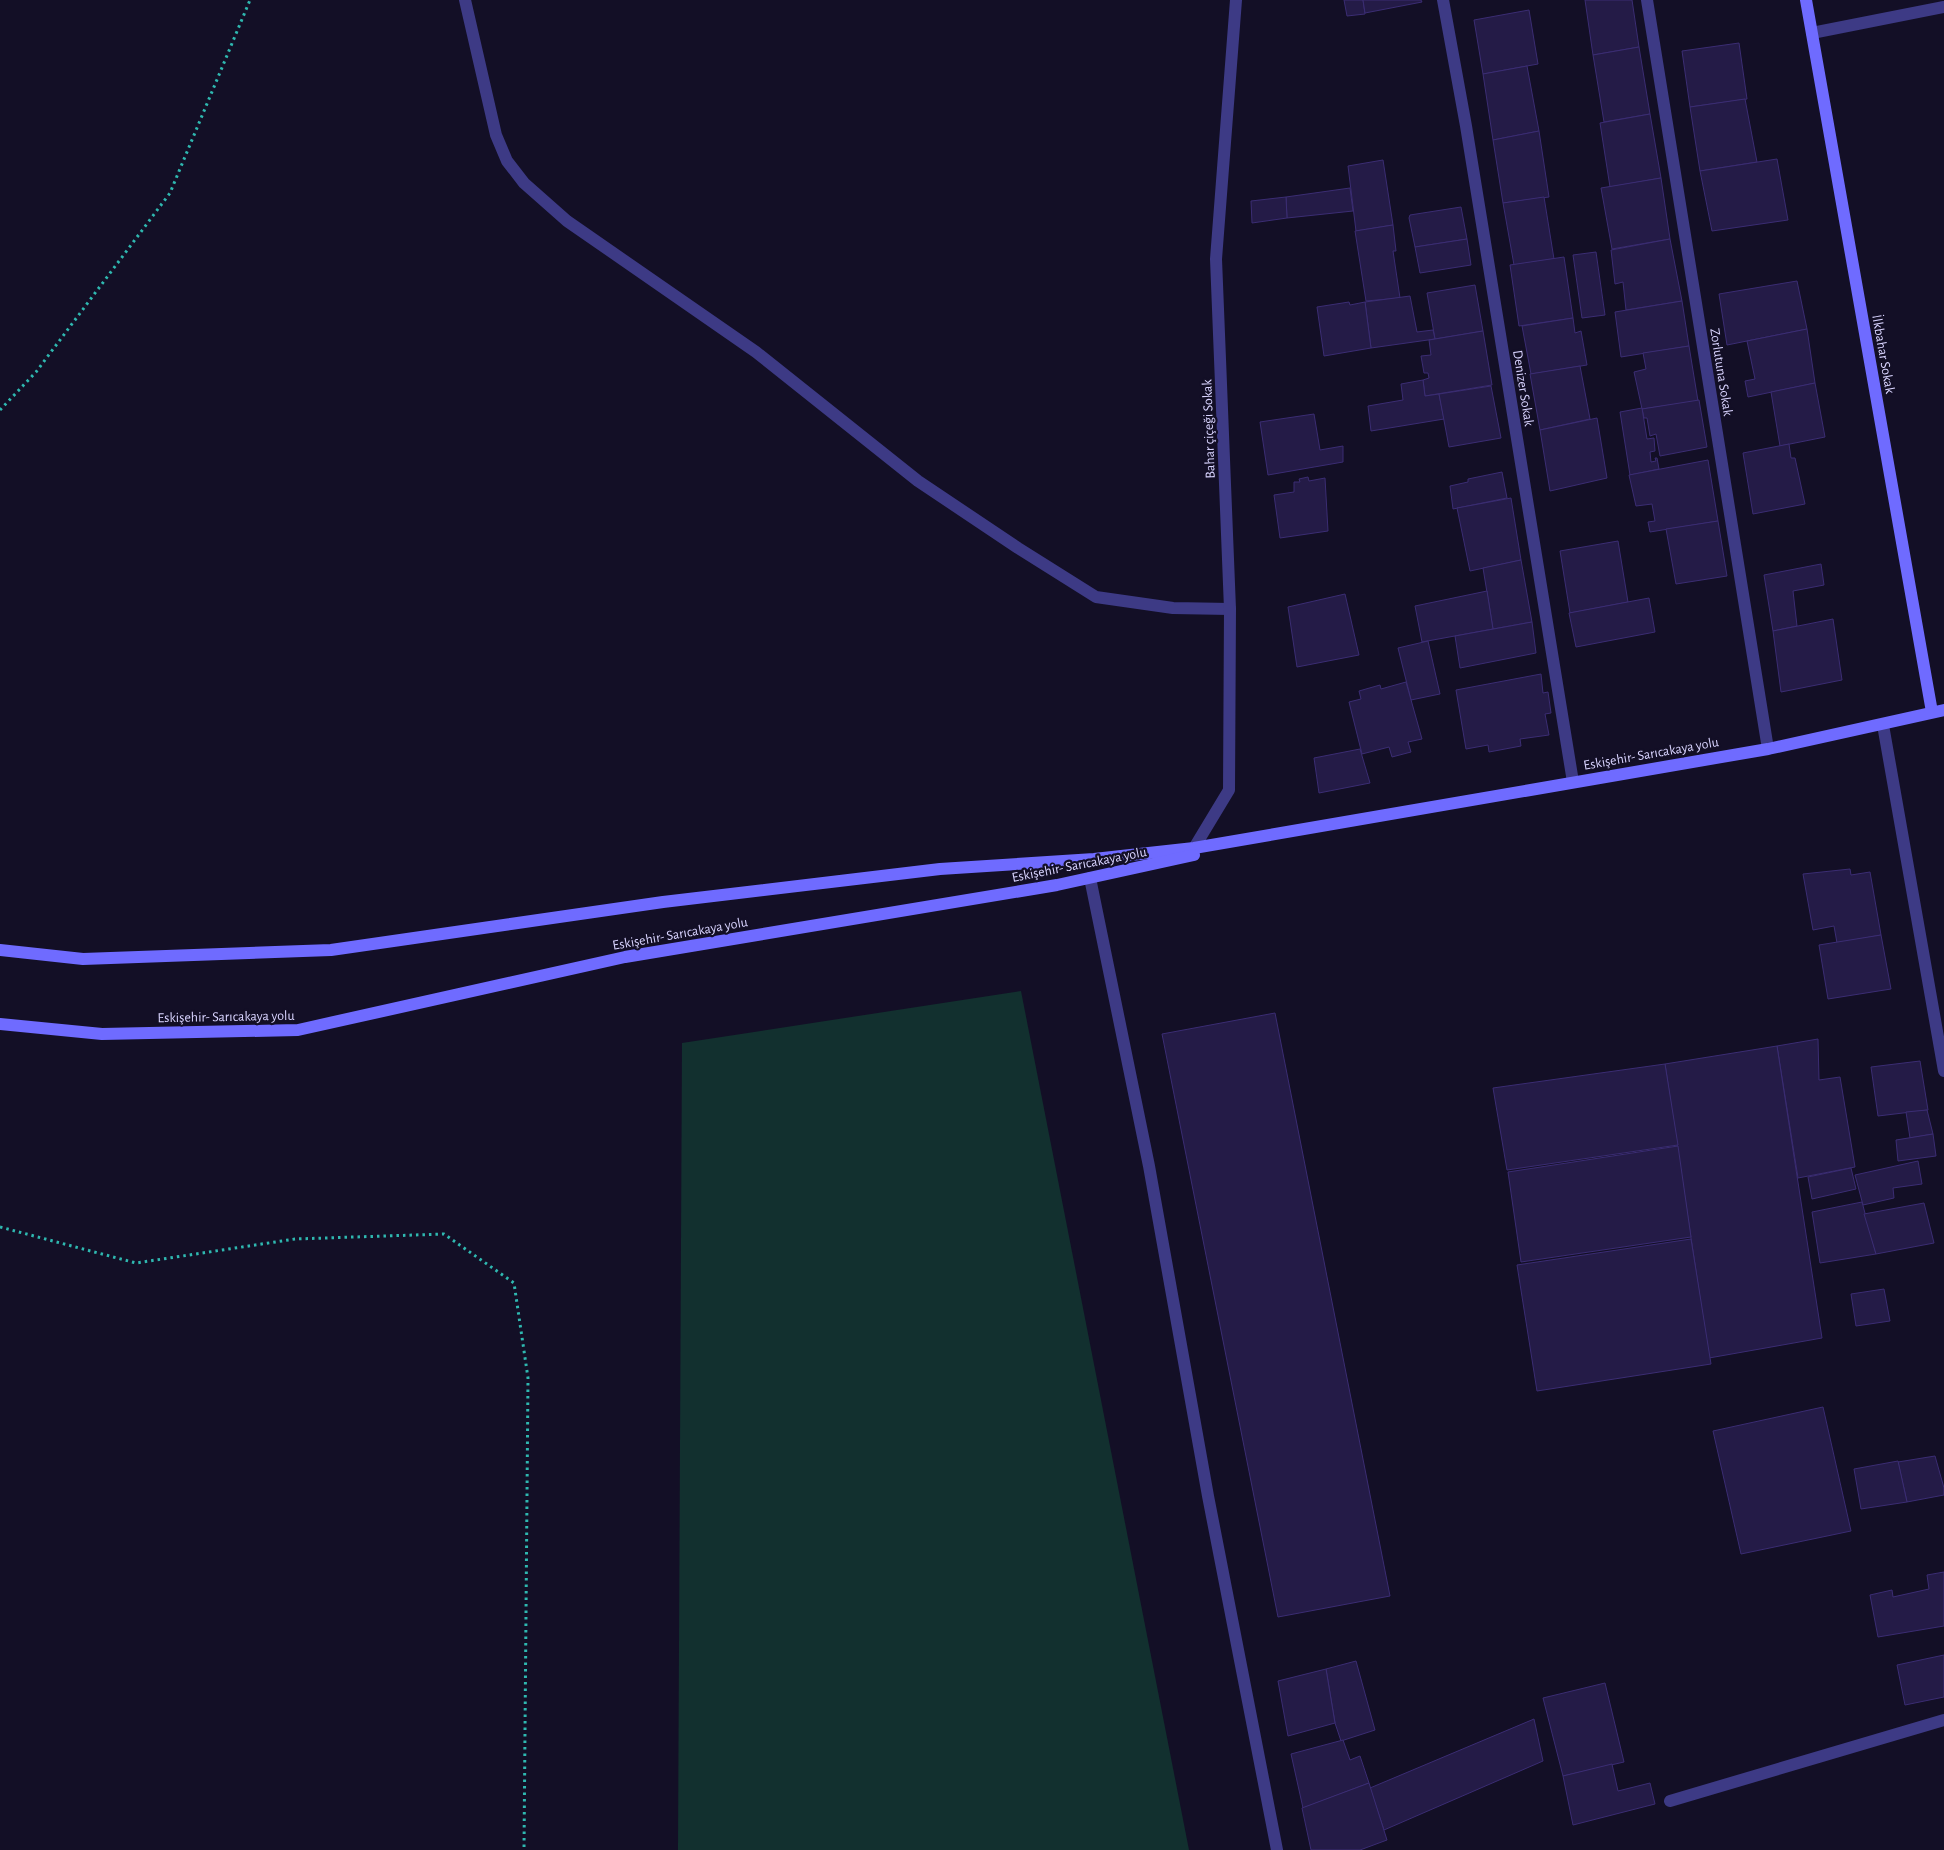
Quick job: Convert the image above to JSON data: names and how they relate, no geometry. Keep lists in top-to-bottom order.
{
  "streets": {
    "main road": ["İlkbahar Sokak", "Eskişehir- Sarıcakaya yolu"],
    "street": ["Zorlutuna Sokak", "Denizer Sokak", "Bahar çiçeği Sokak"]
  },
  "crossings": [
    ["İlkbahar Sokak", "Eskişehir- Sarıcakaya yolu"],
    ["Zorlutuna Sokak", "Eskişehir- Sarıcakaya yolu"],
    ["Denizer Sokak", "Eskişehir- Sarıcakaya yolu"],
    ["Bahar çiçeği Sokak", "Eskişehir- Sarıcakaya yolu"]
  ]
}
